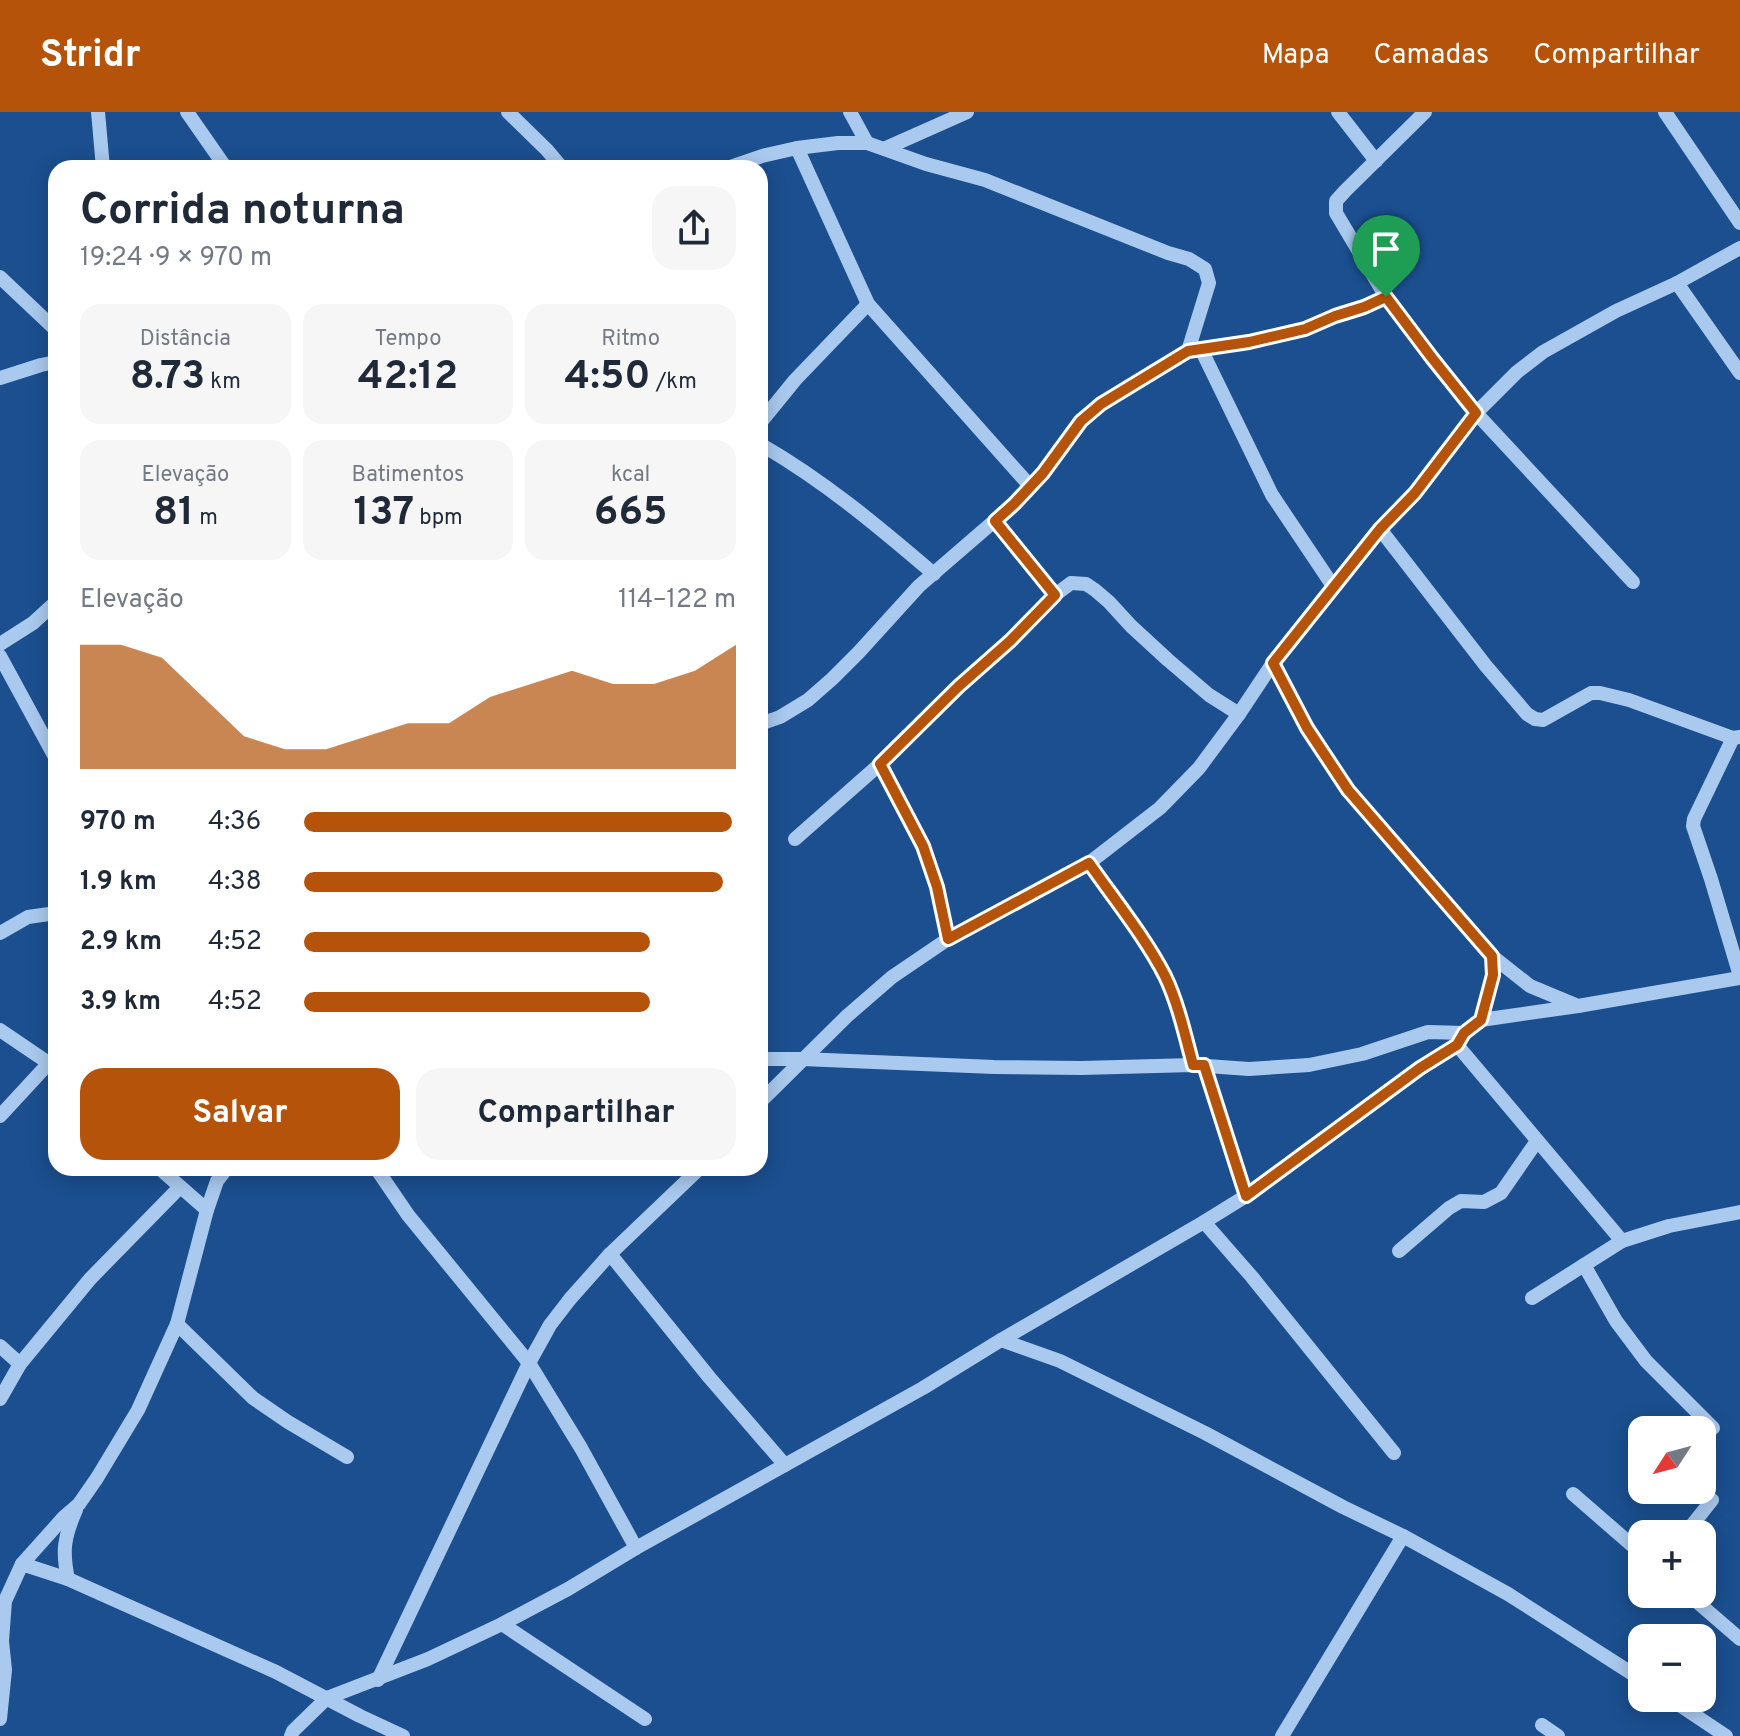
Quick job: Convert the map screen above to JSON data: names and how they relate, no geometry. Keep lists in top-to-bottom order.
{
  "north": "bottom left",
  "page": {
    "header": "Stridr",
    "nav": ["Mapa", "Camadas", "Compartilhar"],
    "heading": ["Corrida noturna", "19:24 · 9 × 970 m"],
    "stats": [
      ["Distância", "8.73 km"],
      ["Tempo", "42:12"],
      ["Ritmo", "4:50 /km"],
      ["Elevação", "81 m"],
      ["Batimentos", "137 bpm"],
      ["kcal", "665"]
    ],
    "chart": ["Elevação", "114–122 m"],
    "list": [
      {
        "name": "970 m",
        "note": "4:36"
      },
      {
        "name": "1.9 km",
        "note": "4:38"
      },
      {
        "name": "2.9 km",
        "note": "4:52"
      },
      {
        "name": "3.9 km",
        "note": "4:52"
      }
    ],
    "buttons": ["Salvar", "Compartilhar"],
    "map_buttons": ["+", "−"]
  }
}
